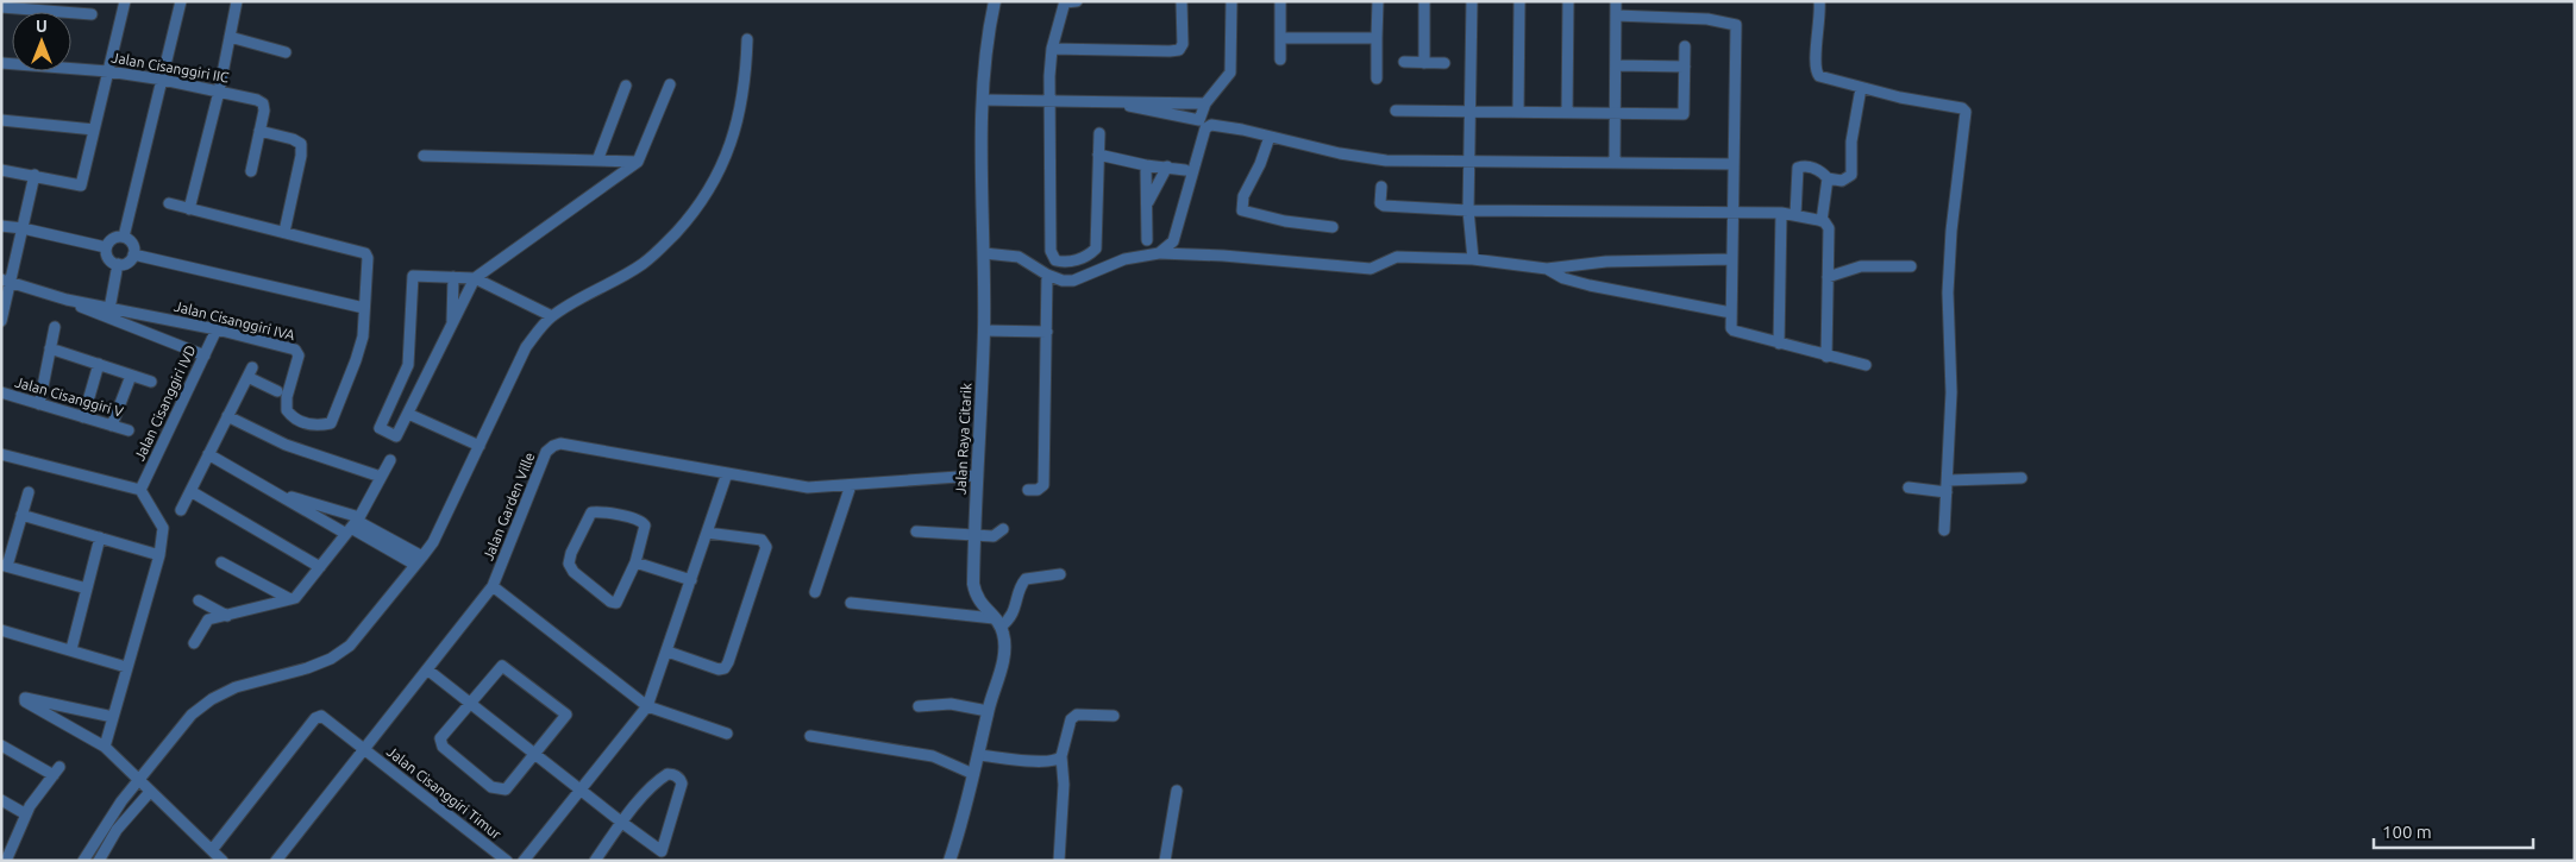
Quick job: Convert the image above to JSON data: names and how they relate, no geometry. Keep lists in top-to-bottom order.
{
  "streets": {
    "street": [
      "Jalan Cisanggiri IIC",
      "Jalan Cisanggiri IVA",
      "Jalan Cisanggiri V",
      "Jalan Cisanggiri IVD",
      "Jalan Raya Citarik",
      "Jalan Garden Ville",
      "Jalan Cisanggiri Timur"
    ]
  },
  "crossings": [
    ["Jalan Cisanggiri IVA", "Jalan Cisanggiri IVD"],
    ["Jalan Raya Citarik", "Jalan Garden Ville"],
    ["Jalan Garden Ville", "Jalan Cisanggiri Timur"]
  ],
  "scale_bar": "100 m",
  "north": "top"
}
